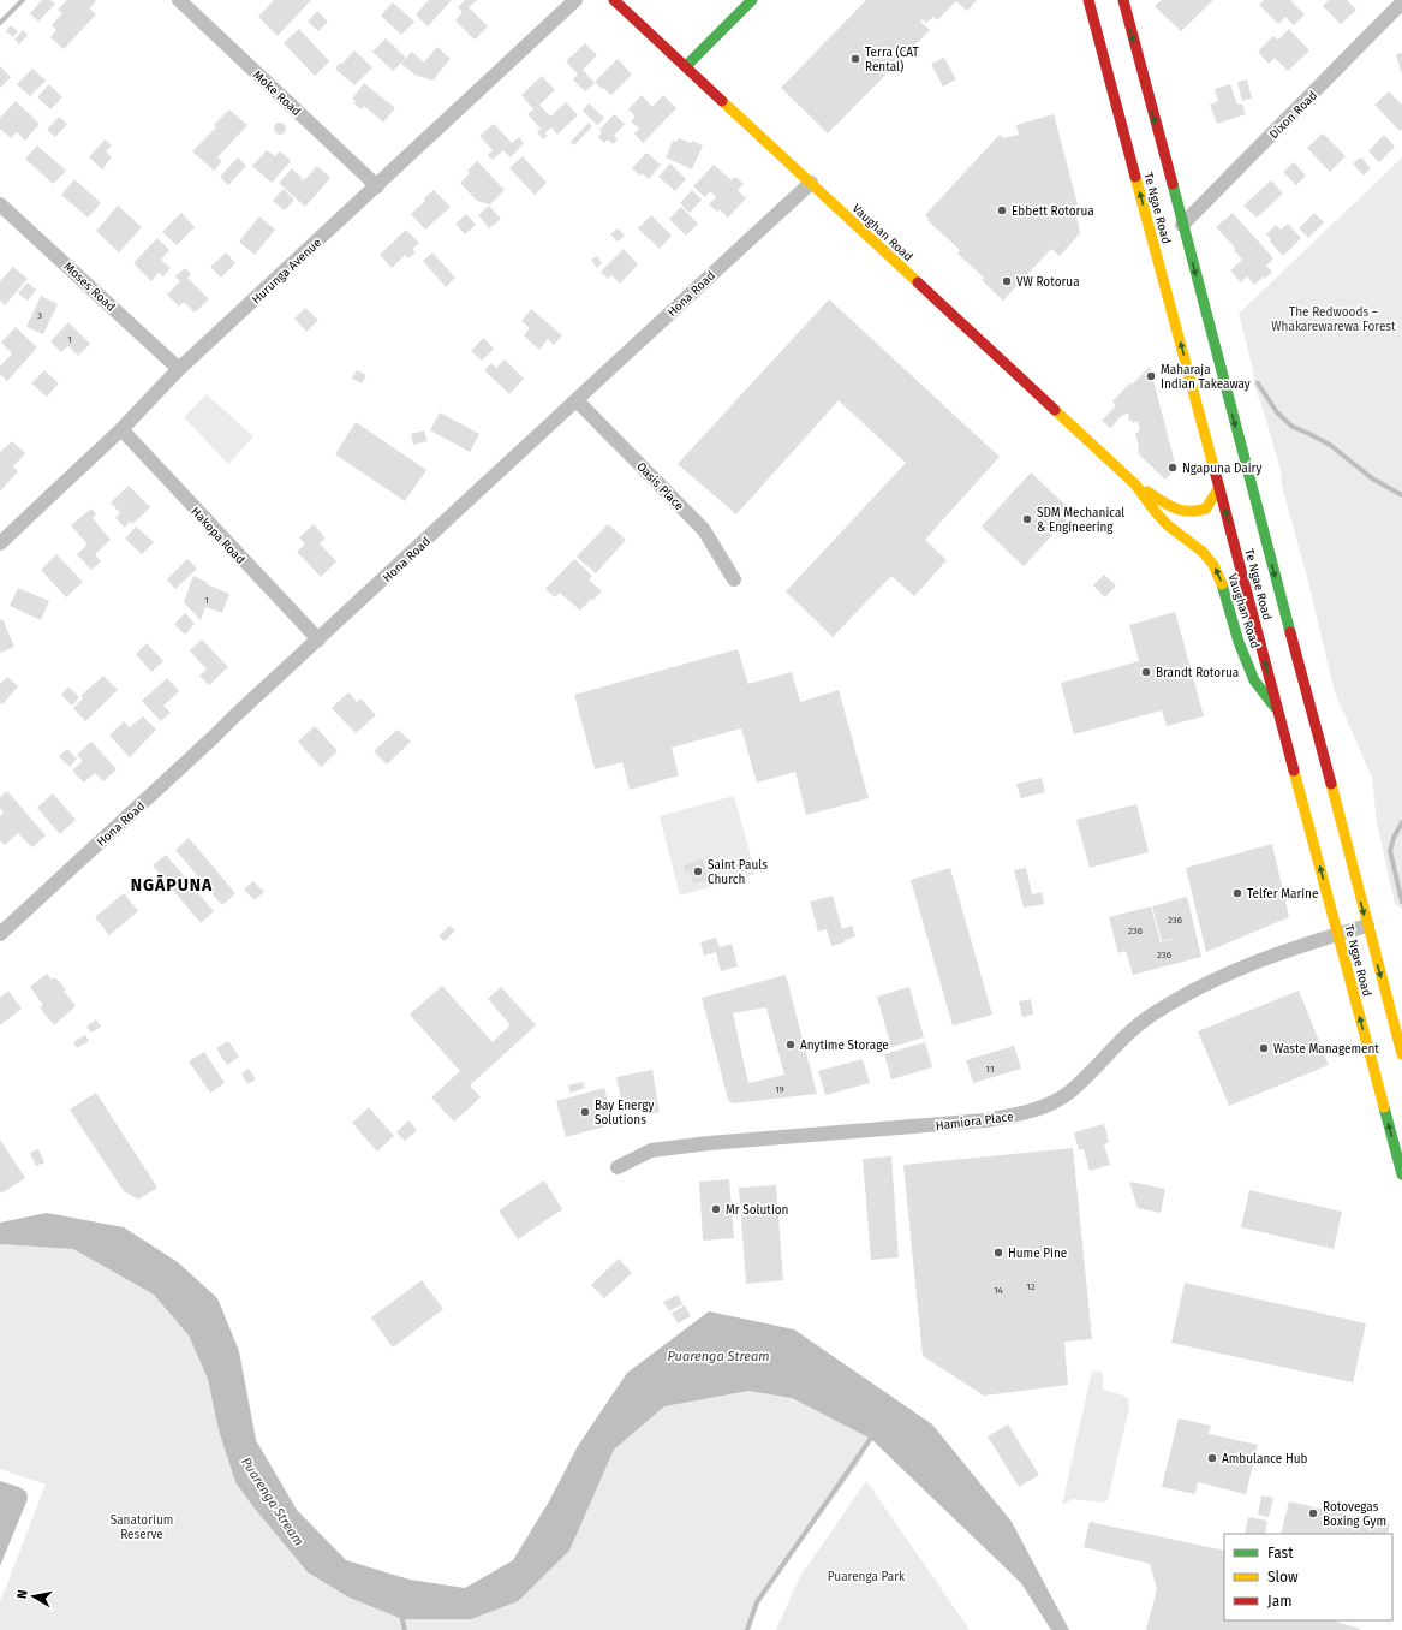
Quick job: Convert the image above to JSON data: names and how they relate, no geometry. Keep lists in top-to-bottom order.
{
  "streets": {
    "main road": ["Te Ngae Road", "Vaughan Road"],
    "street": [
      "Moke Road",
      "Dixon Road",
      "Hurunga Avenue",
      "Moses Road",
      "Hona Road",
      "Oasis Place",
      "Hakopa Road",
      "Hamiora Place"
    ]
  },
  "crossings": [
    ["Moke Road", "Hurunga Avenue"],
    ["Dixon Road", "Te Ngae Road"],
    ["Te Ngae Road", "Vaughan Road"],
    ["Te Ngae Road", "Hamiora Place"],
    ["Vaughan Road", "Hona Road"],
    ["Hurunga Avenue", "Moses Road"],
    ["Hurunga Avenue", "Hakopa Road"],
    ["Hona Road", "Oasis Place"],
    ["Hona Road", "Hakopa Road"]
  ],
  "districts": ["NGĀPUNA"],
  "water": ["Puarenga Stream"],
  "parks": ["The Redwoods – Whakarewarewa Forest", "Sanatorium Reserve", "Puarenga Park"],
  "places": [
    "Terra (CAT Rental)",
    "Ebbett Rotorua",
    "VW Rotorua",
    "Maharaja Indian Takeaway",
    "Ngapuna Dairy",
    "SDM Mechanical & Engineering",
    "Brandt Rotorua",
    "Saint Pauls Church",
    "Telfer Marine",
    "Anytime Storage",
    "Waste Management",
    "Bay Energy Solutions",
    "Mr Solution",
    "Hume Pine",
    "Ambulance Hub",
    "Rotovegas Boxing Gym"
  ],
  "house_numbers": [
    "3",
    "1",
    "1",
    "236",
    "236",
    "236",
    "11",
    "19",
    "12",
    "14"
  ],
  "legend": ["Fast", "Slow", "Jam"],
  "north": "left"
}
